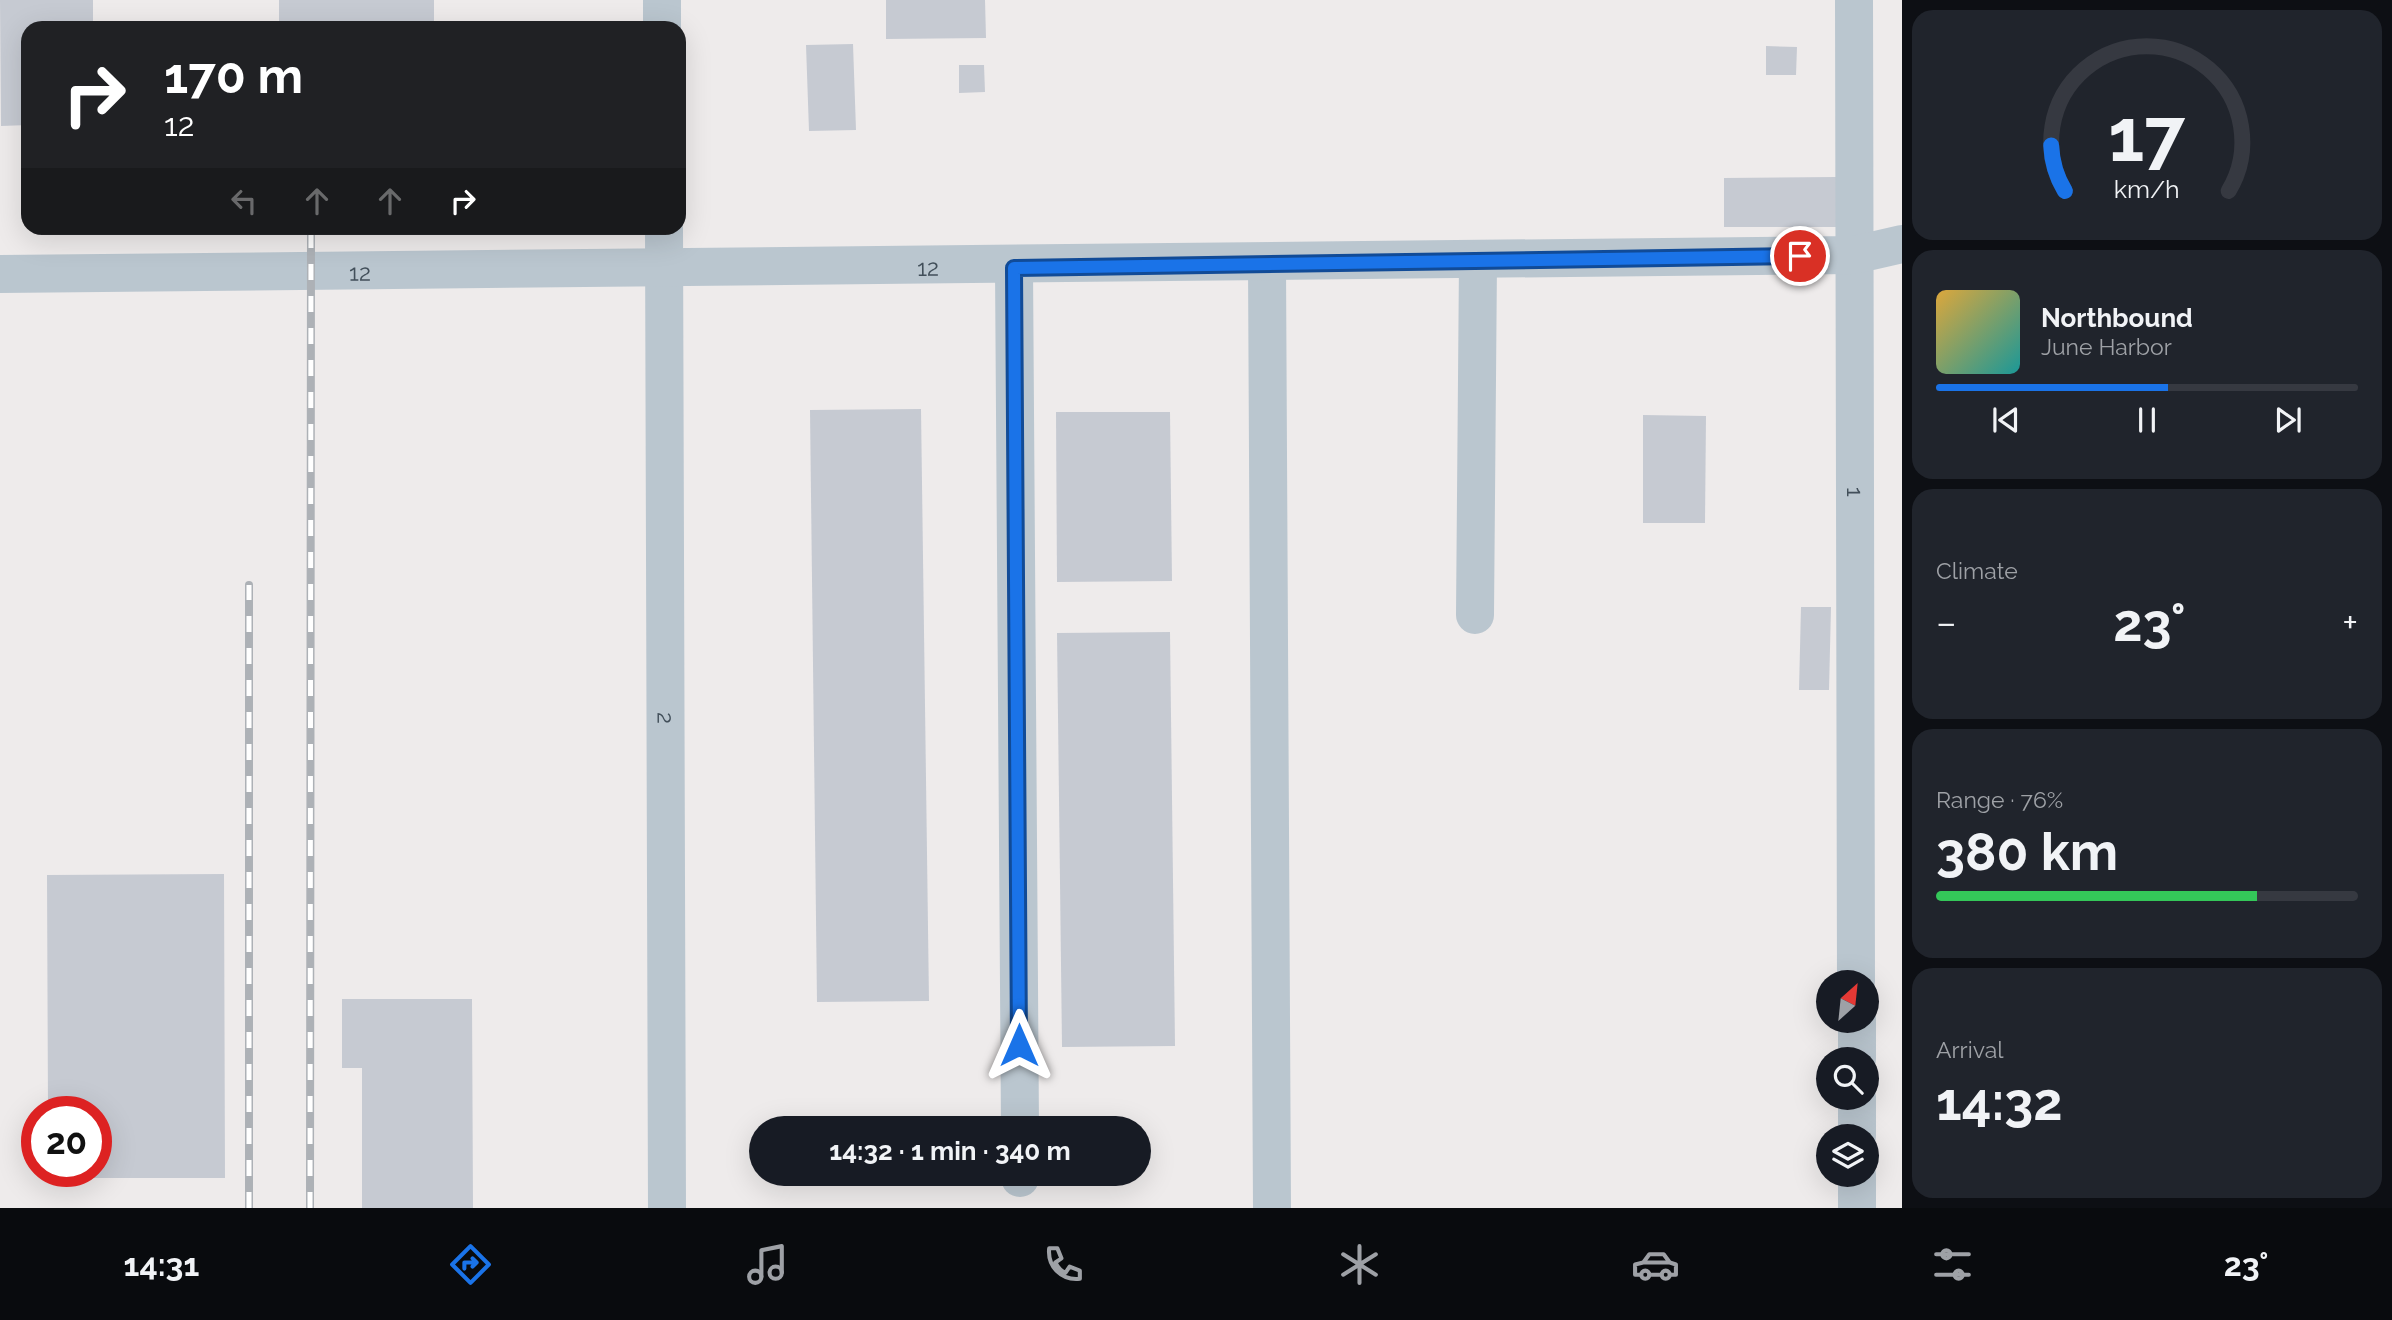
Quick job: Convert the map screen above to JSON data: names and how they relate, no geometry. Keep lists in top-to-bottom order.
{
  "streets": {
    "street": ["12", "1", "2"]
  },
  "crossings": [
    ["12", "1"],
    ["12", "2"]
  ],
  "north": "top right",
  "page": {
    "turn": ["170 m", "12"],
    "song": ["Northbound", "June Harbor"],
    "tile": [
      "Climate",
      ["Range · 76%", "380 km"],
      ["Arrival", "14:32"]
    ],
    "heat": ["−", "23°", "+"],
    "limit": "20",
    "trip": "14:32 · 1 min · 340 m",
    "tabs": ["14:31", "23°"],
    "gauge": ["17", "km/h"]
  }
}
